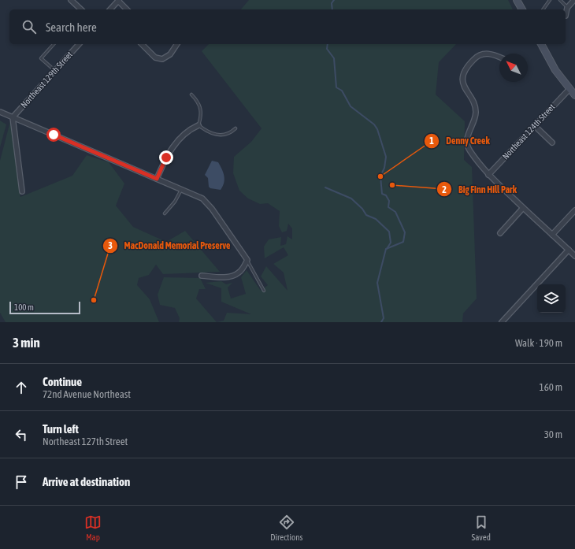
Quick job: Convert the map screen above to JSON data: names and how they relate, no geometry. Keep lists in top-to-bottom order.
{
  "streets": {
    "street": ["Northeast 129th Street", "Northeast 124th Street"]
  },
  "places": ["Denny Creek", "Big Finn Hill Park", "MacDonald Memorial Preserve"],
  "scale_bar": "100 m",
  "north": "top left",
  "page": {
    "search": "Search here",
    "scale": "100 m",
    "heading": ["3 min", "Walk · 190 m"],
    "list": [
      ["Continue", "72nd Avenue Northeast", "160 m"],
      ["Turn left", "Northeast 127th Street", "30 m"],
      "Arrive at destination"
    ],
    "nav": ["Map", "Directions", "Saved"]
  }
}
